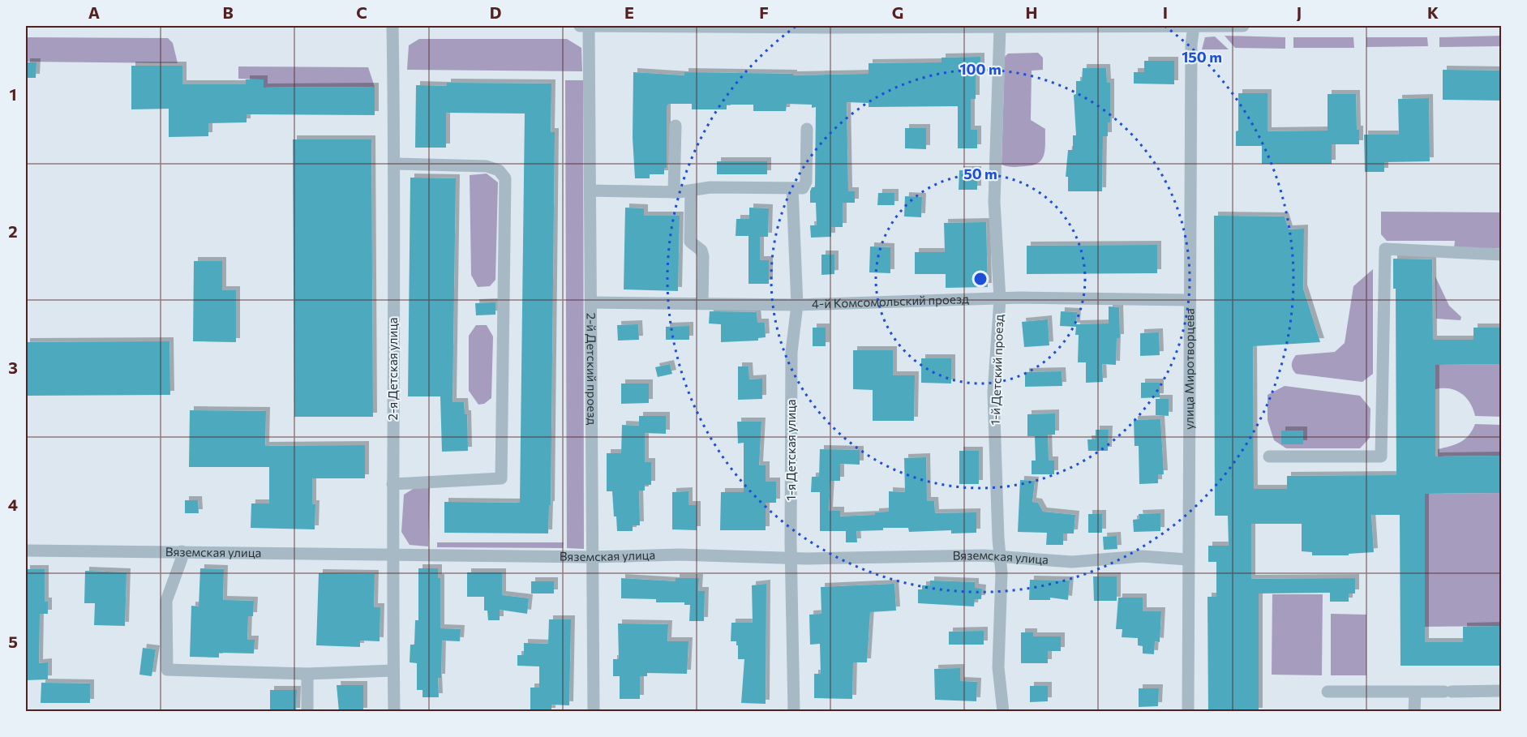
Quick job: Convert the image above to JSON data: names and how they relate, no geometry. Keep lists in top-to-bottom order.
{
  "streets": {
    "street": [
      "4-й Комсомольский проезд",
      "2-й Детский проезд",
      "улица Миротворцева",
      "2-я Детская улица",
      "1-й Детский проезд",
      "1-я Детская улица",
      "Вяземская улица"
    ]
  },
  "crossings": [
    ["4-й Комсомольский проезд", "2-й Детский проезд"],
    ["4-й Комсомольский проезд", "улица Миротворцева"],
    ["4-й Комсомольский проезд", "1-й Детский проезд"],
    ["4-й Комсомольский проезд", "1-я Детская улица"],
    ["2-й Детский проезд", "Вяземская улица"],
    ["улица Миротворцева", "Вяземская улица"],
    ["2-я Детская улица", "Вяземская улица"],
    ["1-й Детский проезд", "Вяземская улица"],
    ["1-я Детская улица", "Вяземская улица"]
  ],
  "grid": {
    "columns": [
      "A",
      "B",
      "C",
      "D",
      "E",
      "F",
      "G",
      "H",
      "I",
      "J",
      "K"
    ],
    "rows": [
      "1",
      "2",
      "3",
      "4",
      "5"
    ]
  },
  "rings": ["150 m", "100 m", "50 m"]
}
